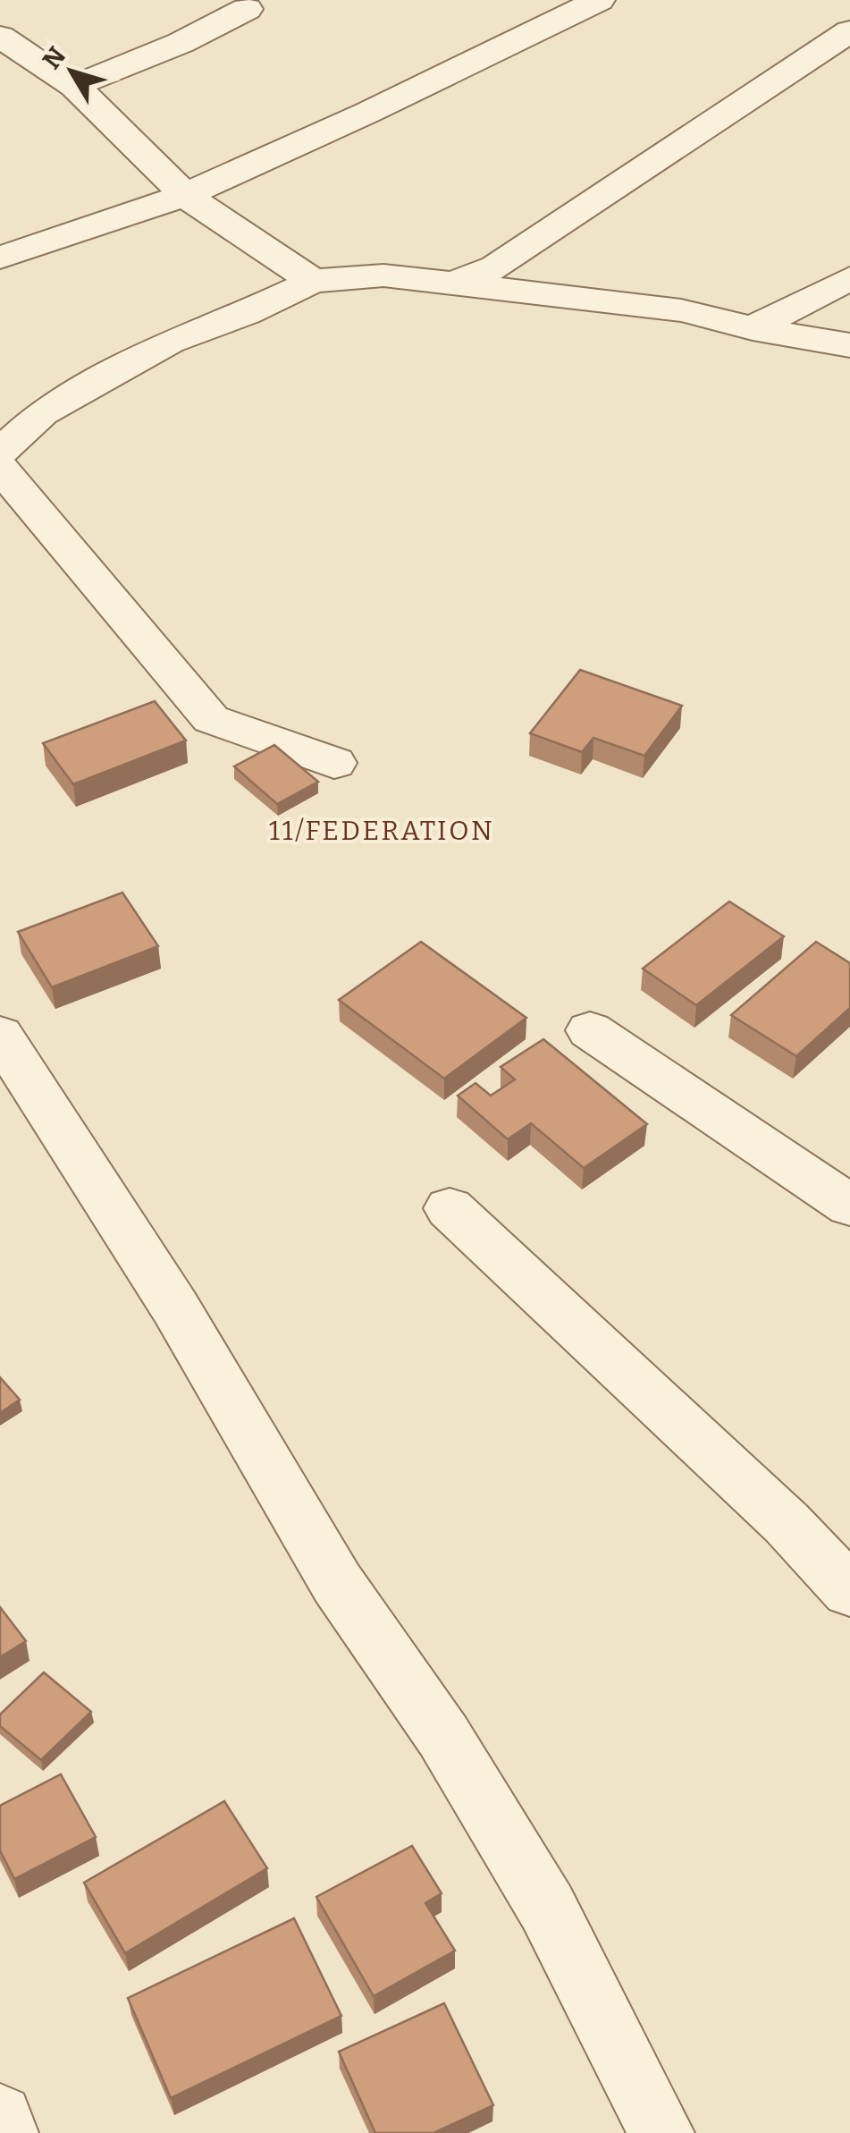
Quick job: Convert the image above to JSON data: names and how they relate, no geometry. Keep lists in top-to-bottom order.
{
  "districts": ["11/FEDERATION"],
  "north": "top left"
}
